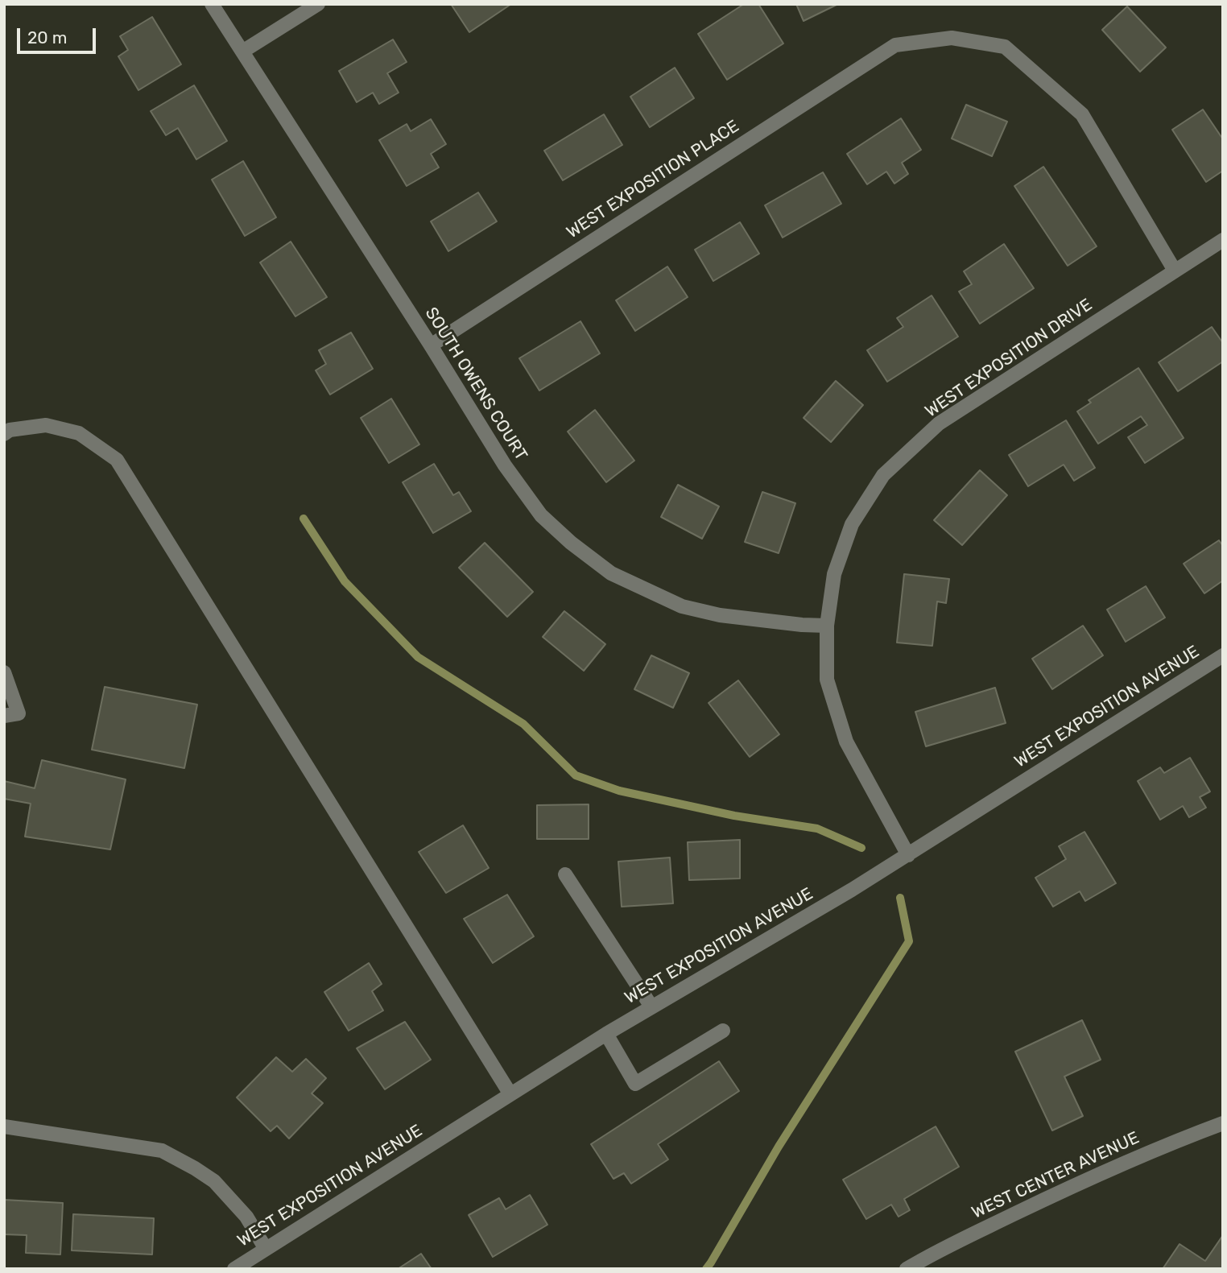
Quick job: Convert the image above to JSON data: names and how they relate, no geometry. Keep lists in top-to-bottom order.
{
  "streets": {
    "street": [
      "WEST EXPOSITION PLACE",
      "WEST EXPOSITION DRIVE",
      "SOUTH OWENS COURT",
      "WEST EXPOSITION AVENUE",
      "WEST CENTER AVENUE"
    ]
  },
  "crossings": [
    ["WEST EXPOSITION PLACE", "WEST EXPOSITION DRIVE"],
    ["WEST EXPOSITION PLACE", "SOUTH OWENS COURT"],
    ["WEST EXPOSITION DRIVE", "SOUTH OWENS COURT"],
    ["WEST EXPOSITION DRIVE", "WEST EXPOSITION AVENUE"]
  ],
  "scale_bar": "20 m"
}
